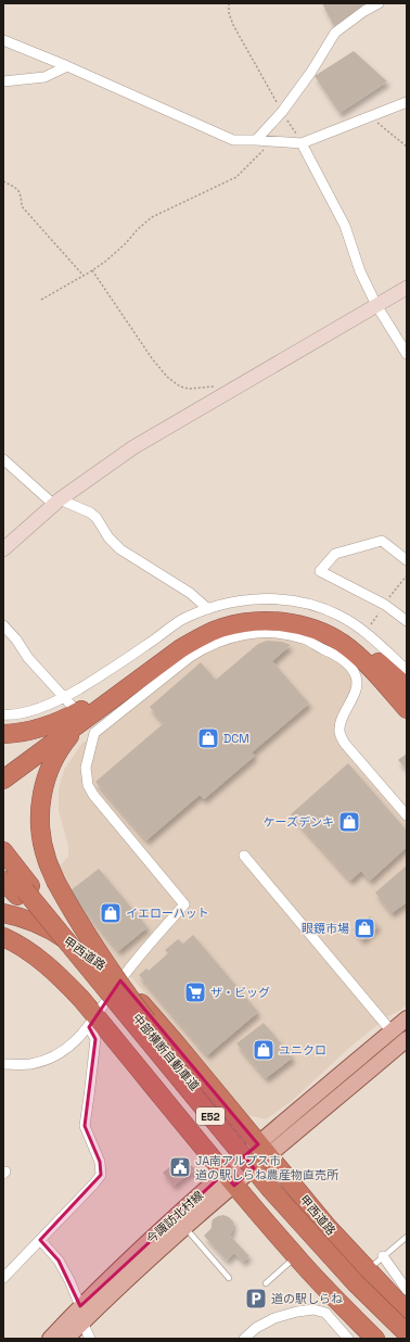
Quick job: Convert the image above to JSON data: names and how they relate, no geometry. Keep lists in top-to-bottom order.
{
  "streets": {
    "highway": ["甲西道路", "中部横断自動車道", "E52"],
    "main road": ["今諏訪北村線"]
  },
  "crossings": [
    ["甲西道路", "今諏訪北村線"]
  ],
  "places": {
    "shop": [
      "DCM",
      "ケーズデンキ",
      "イエローハット",
      "眼鏡市場",
      "ユニクロ"
    ],
    "supermarket": ["ザ・ビッグ"],
    "public building": ["JA南アルプス市 道の駅しらね農産物直売所"],
    "parking": ["道の駅しらね"]
  }
}
